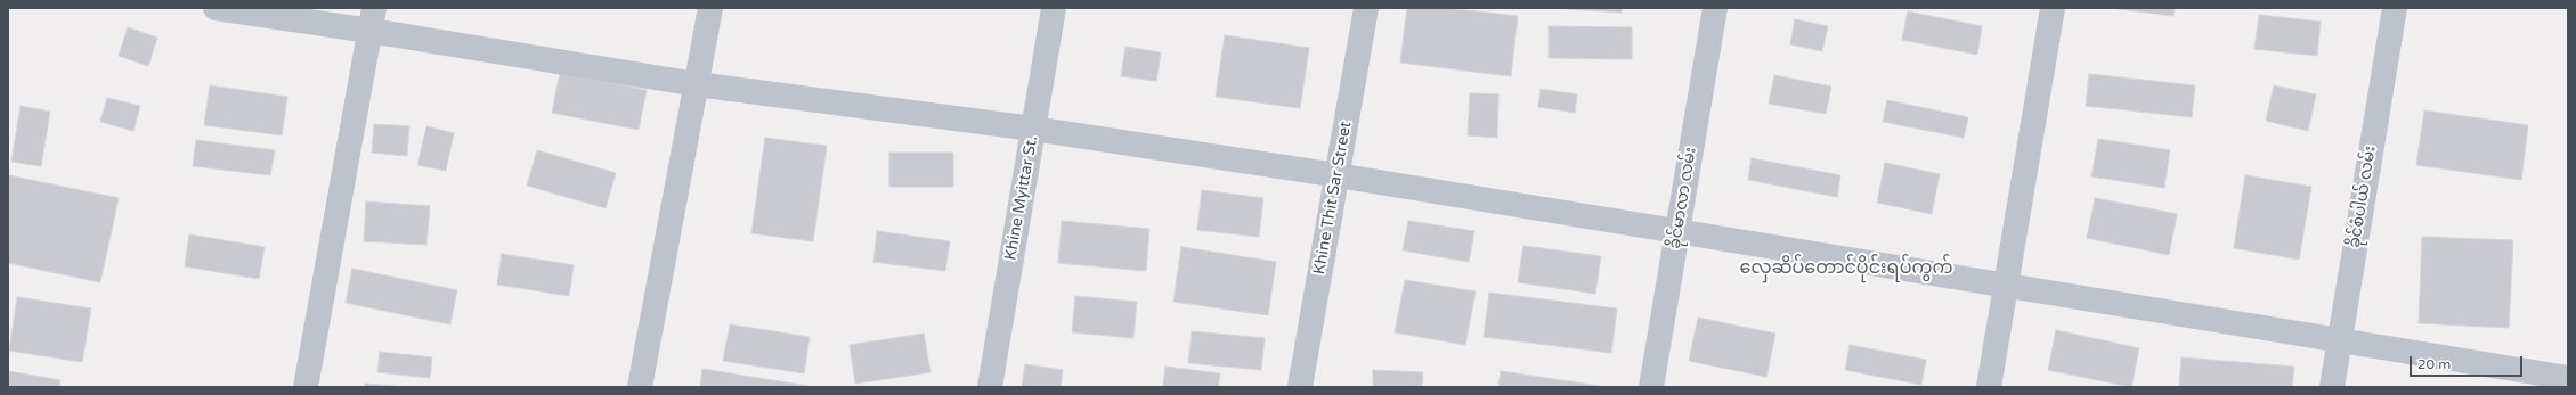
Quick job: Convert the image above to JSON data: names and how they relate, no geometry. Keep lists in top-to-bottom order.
{
  "streets": {
    "street": [
      "ခိုင်စံပါယ် လမ်း",
      "Khine Myittar St.",
      "Khine Thit Sar Street",
      "ခိုင်မာလာ လမ်း"
    ]
  },
  "districts": ["လှေဆိပ်တောင်ပိုင်းရပ်ကွက်"],
  "scale_bar": "20 m"
}
